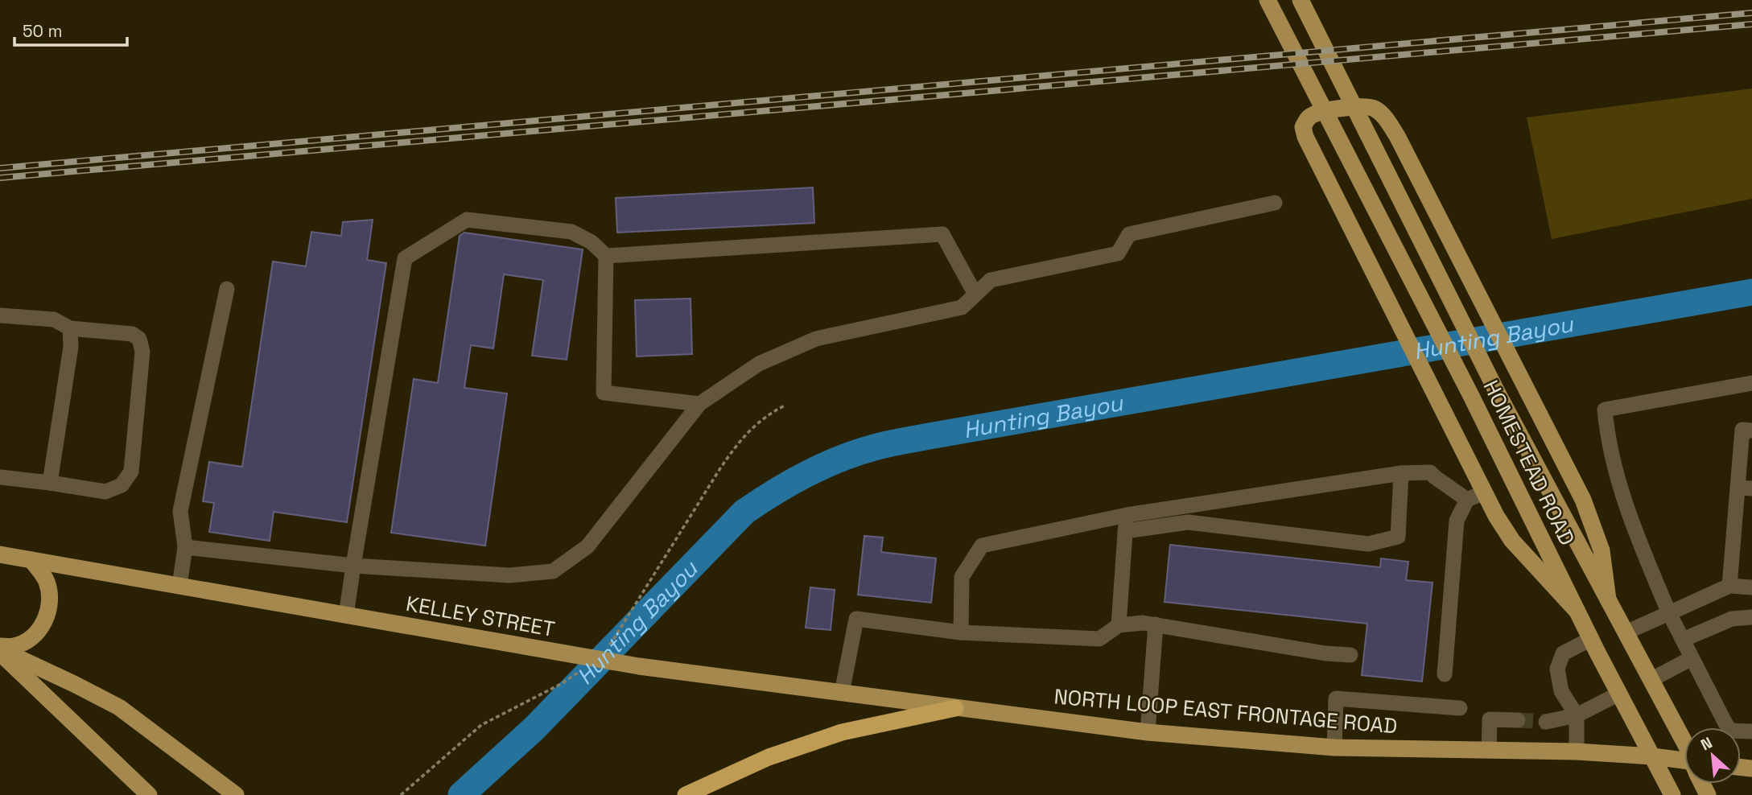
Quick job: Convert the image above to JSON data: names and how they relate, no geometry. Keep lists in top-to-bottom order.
{
  "streets": {
    "main road": ["HOMESTEAD ROAD", "KELLEY STREET", "NORTH LOOP EAST FRONTAGE ROAD"]
  },
  "crossings": [
    ["HOMESTEAD ROAD", "NORTH LOOP EAST FRONTAGE ROAD"],
    ["KELLEY STREET", "NORTH LOOP EAST FRONTAGE ROAD"]
  ],
  "water": ["Hunting Bayou"],
  "scale_bar": "50 m",
  "north": "top left"
}
